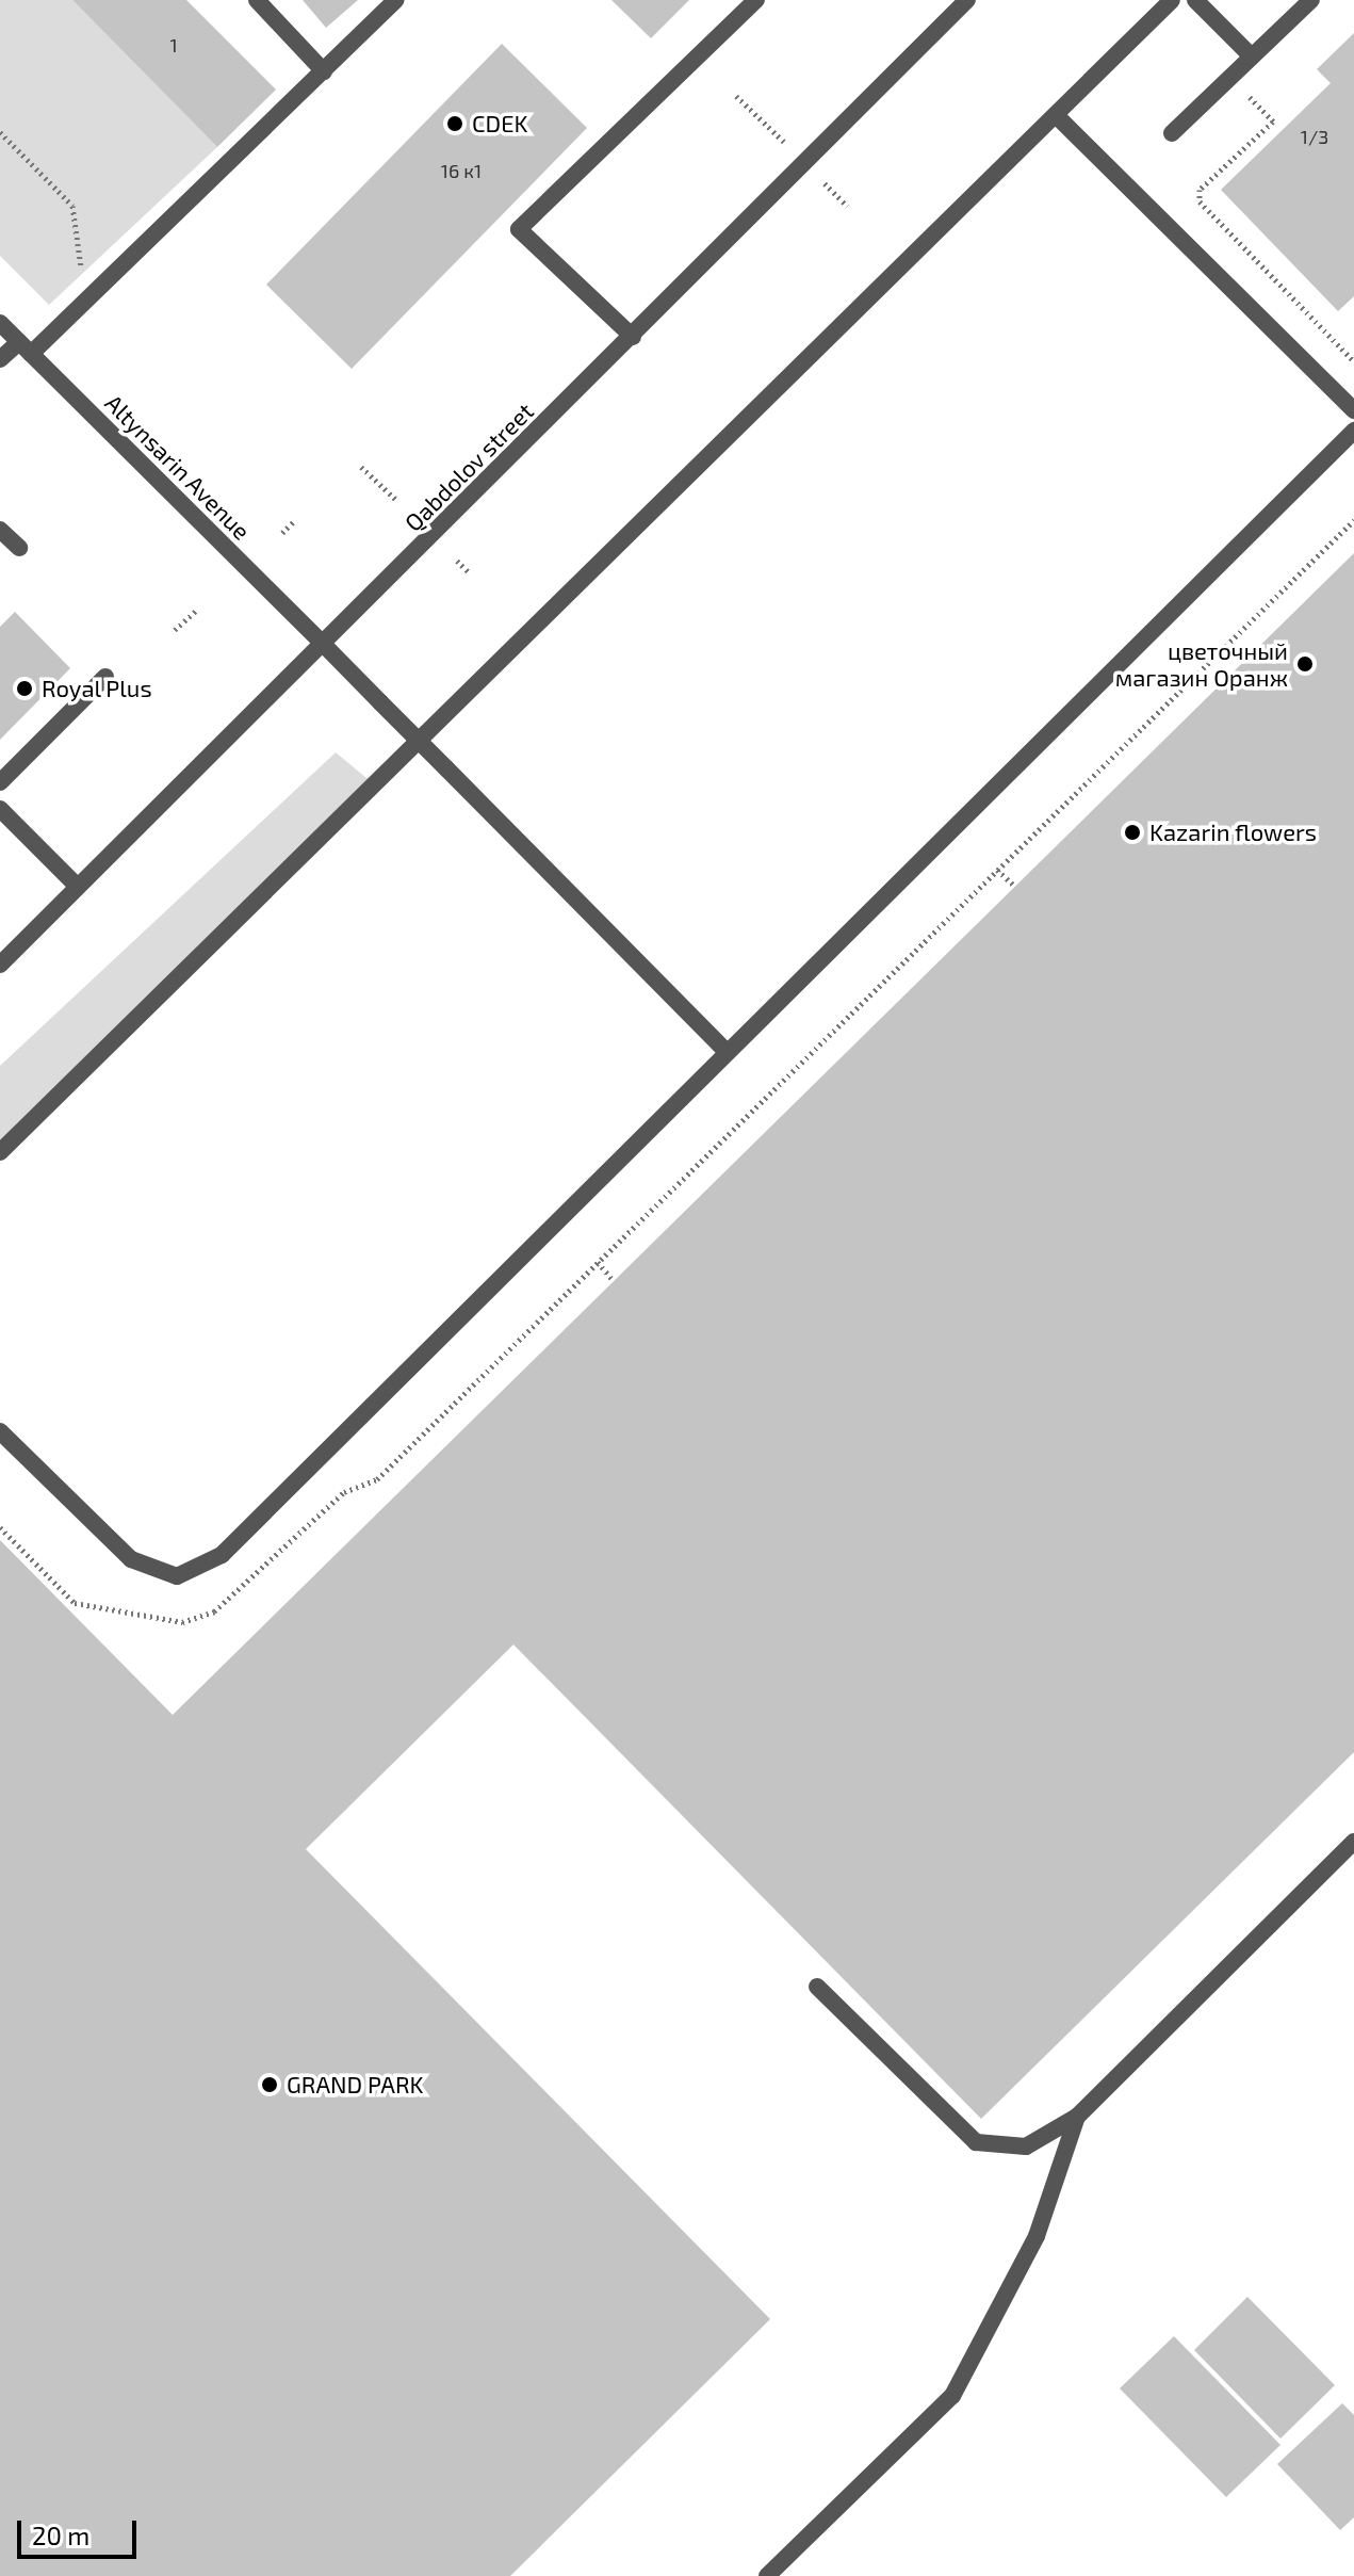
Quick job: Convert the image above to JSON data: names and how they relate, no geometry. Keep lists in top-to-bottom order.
{
  "streets": {
    "street": ["Altynsarin Avenue", "Qabdolov street"]
  },
  "crossings": [
    ["Altynsarin Avenue", "Qabdolov street"]
  ],
  "places": [
    "CDEK",
    "цветочный магазин Оранж",
    "Royal Plus",
    "Kazarin flowers",
    "GRAND PARK"
  ],
  "house_numbers": ["1", "1/3", "16 к1"],
  "scale_bar": "20 m"
}
